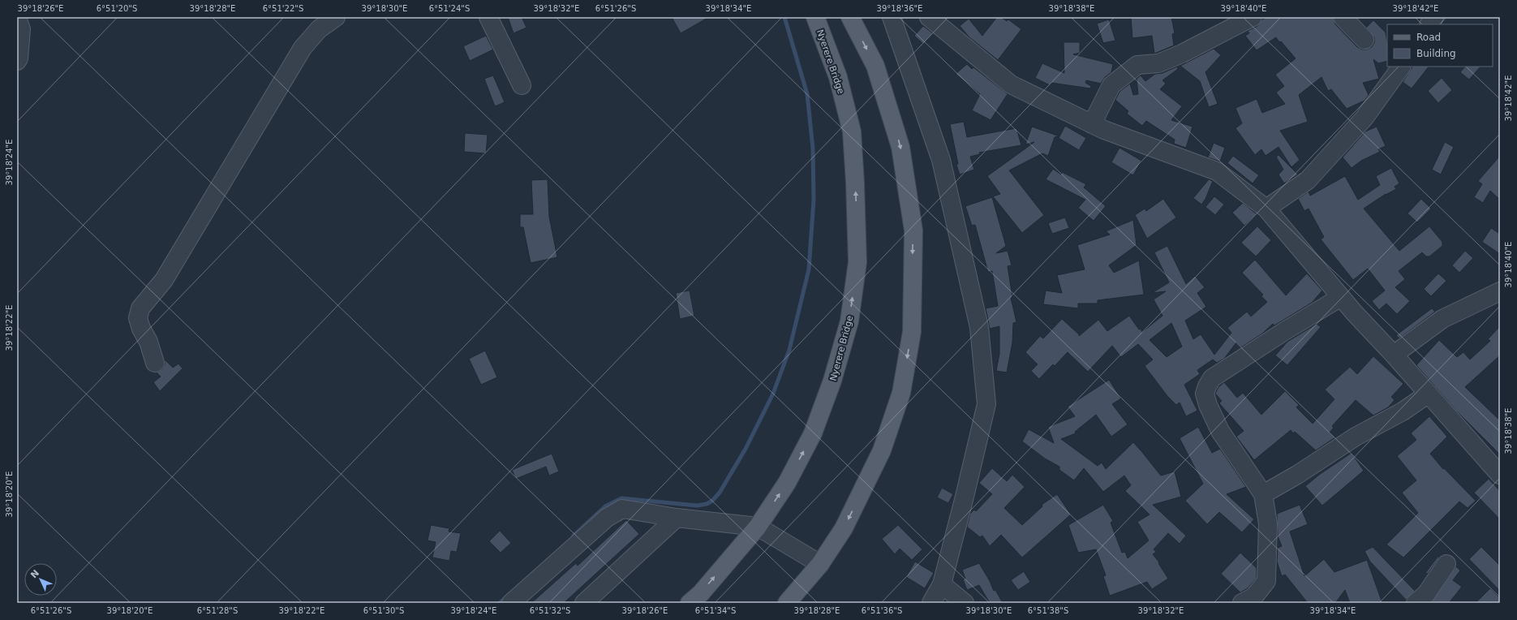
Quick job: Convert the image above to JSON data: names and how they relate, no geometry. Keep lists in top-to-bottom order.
{
  "streets": {
    "main road": ["Nyerere Bridge"]
  },
  "legend": ["Road", "Building"],
  "north": "top left",
  "coordinates": [
    "39°18'26\"E",
    "6°51'20\"S",
    "39°18'28\"E",
    "6°51'22\"S",
    "39°18'30\"E",
    "6°51'24\"S",
    "39°18'32\"E",
    "6°51'26\"S",
    "39°18'34\"E",
    "39°18'36\"E",
    "39°18'38\"E",
    "39°18'40\"E",
    "39°18'42\"E",
    "39°18'24\"E",
    "39°18'22\"E",
    "39°18'20\"E",
    "6°51'28\"S",
    "6°51'30\"S",
    "6°51'32\"S",
    "6°51'34\"S",
    "6°51'36\"S",
    "6°51'38\"S"
  ]
}
